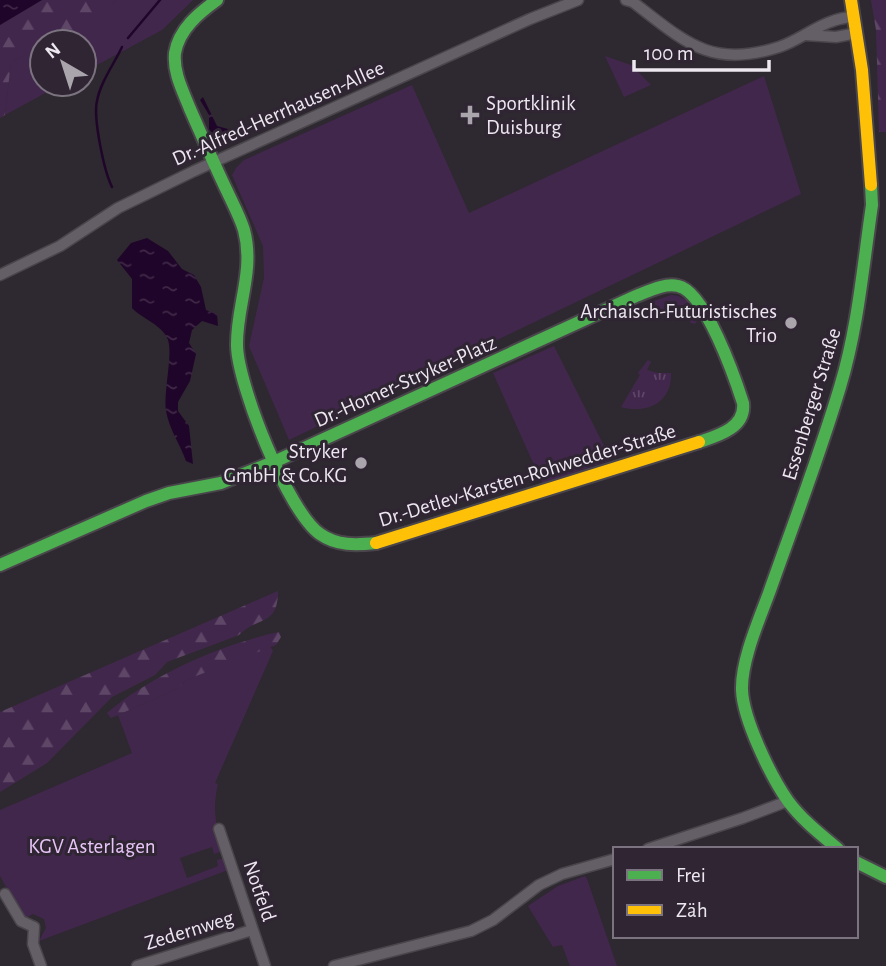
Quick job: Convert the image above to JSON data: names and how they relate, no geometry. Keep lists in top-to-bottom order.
{
  "streets": {
    "street": [
      "Dr.-Alfred-Herrhausen-Allee",
      "Dr.-Homer-Stryker-Platz",
      "Essenberger Straße",
      "Dr.-Detlev-Karsten-Rohwedder-Straße",
      "Notfeld",
      "Zedernweg"
    ]
  },
  "crossings": [
    ["Dr.-Alfred-Herrhausen-Allee", "Dr.-Detlev-Karsten-Rohwedder-Straße"],
    ["Dr.-Homer-Stryker-Platz", "Dr.-Detlev-Karsten-Rohwedder-Straße"],
    ["Notfeld", "Zedernweg"]
  ],
  "parks": ["KGV Asterlagen"],
  "places": {
    "health": ["Sportklinik Duisburg"],
    "other": ["Archaisch-Futuristisches Trio", "Stryker GmbH & Co.KG"]
  },
  "legend": ["Frei", "Zäh"],
  "scale_bar": "100 m",
  "north": "top left"
}
